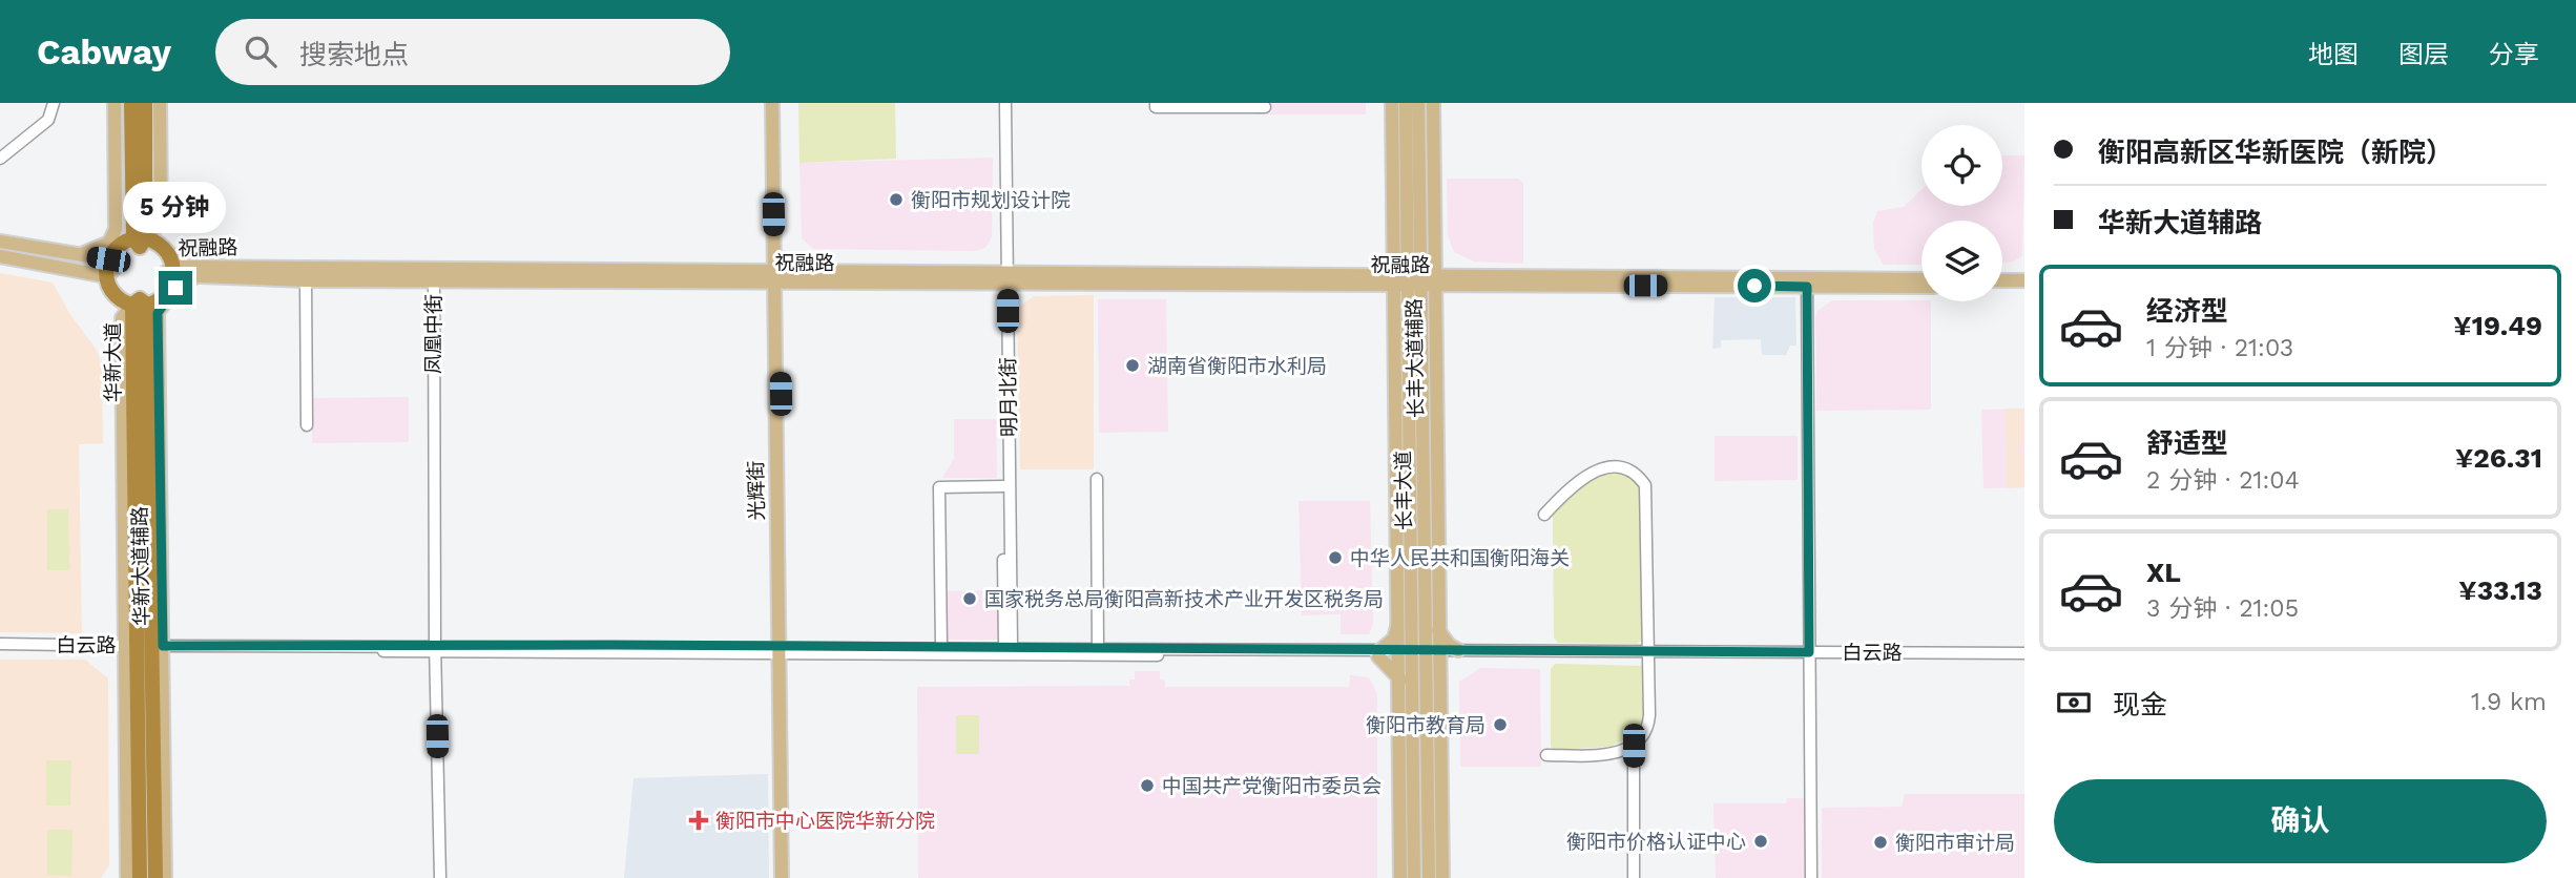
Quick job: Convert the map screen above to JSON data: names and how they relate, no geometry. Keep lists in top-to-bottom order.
{
  "streets": {
    "highway": ["华新大道"],
    "main road": [
      "祝融路",
      "长丰大道辅路",
      "光辉街",
      "长丰大道",
      "华新大道辅路"
    ],
    "street": ["凤凰中街", "明月北街", "白云路"]
  },
  "crossings": [
    ["祝融路", "凤凰中街"],
    ["祝融路", "长丰大道辅路"],
    ["祝融路", "华新大道"],
    ["祝融路", "明月北街"],
    ["祝融路", "光辉街"],
    ["祝融路", "长丰大道"],
    ["祝融路", "华新大道辅路"],
    ["凤凰中街", "白云路"],
    ["长丰大道辅路", "长丰大道"],
    ["长丰大道辅路", "白云路"],
    ["华新大道", "华新大道辅路"],
    ["华新大道", "白云路"],
    ["明月北街", "白云路"],
    ["光辉街", "白云路"],
    ["长丰大道", "白云路"],
    ["华新大道辅路", "白云路"]
  ],
  "places": {
    "other": [
      "衡阳市规划设计院",
      "湖南省衡阳市水利局",
      "中华人民共和国衡阳海关",
      "国家税务总局衡阳高新技术产业开发区税务局",
      "衡阳市教育局",
      "中国共产党衡阳市委员会",
      "衡阳市价格认证中心",
      "衡阳市审计局"
    ],
    "health": ["衡阳市中心医院华新分院"]
  },
  "page": {
    "header": "Cabway",
    "search": "搜索地点",
    "nav": ["地图", "图层", "分享"],
    "banner": ["衡阳高新区华新医院（新院）", "华新大道辅路"],
    "bubble": "5 分钟",
    "list": [
      {
        "name": "经济型",
        "note": "1 分钟 · 21:03",
        "value": "¥19.49"
      },
      {
        "name": "舒适型",
        "note": "2 分钟 · 21:04",
        "value": "¥26.31"
      },
      {
        "name": "XL",
        "note": "3 分钟 · 21:05",
        "value": "¥33.13"
      }
    ],
    "pay": ["现金", "1.9 km"],
    "buttons": "确认"
  }
}
